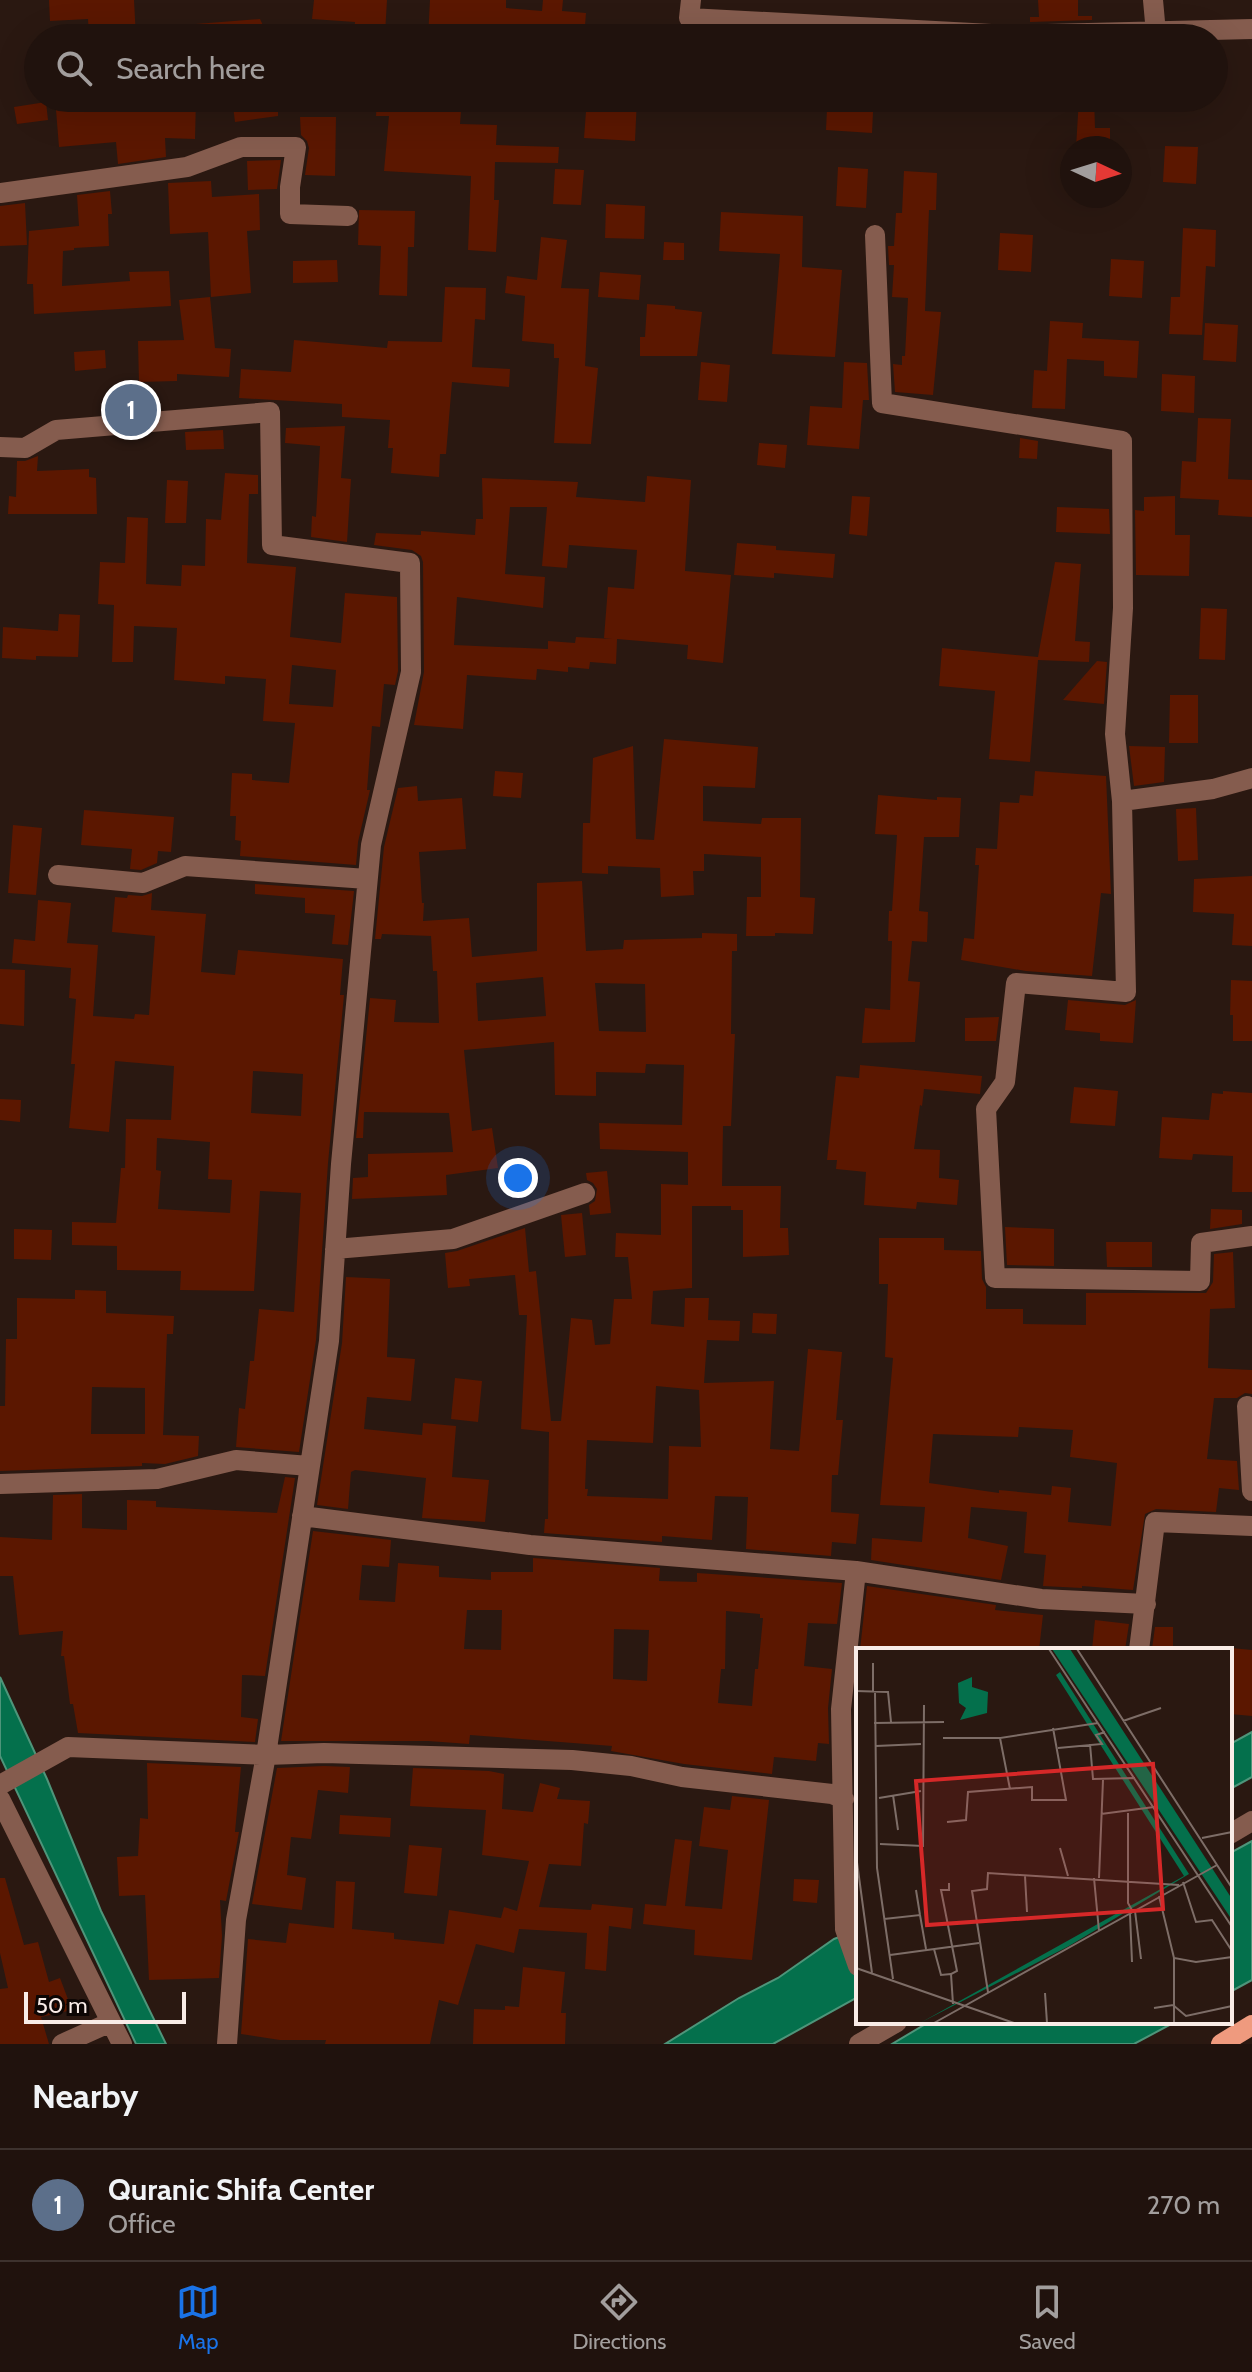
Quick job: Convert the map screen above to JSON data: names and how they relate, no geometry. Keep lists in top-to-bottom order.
{
  "scale_bar": "50 m",
  "north": "right",
  "page": {
    "search": "Search here",
    "pins": "1",
    "scale": "50 m",
    "heading": "Nearby",
    "list": [
      {
        "mark": "1",
        "name": "Quranic Shifa Center",
        "note": "Office",
        "value": "270 m"
      }
    ],
    "nav": ["Map", "Directions", "Saved"]
  }
}
